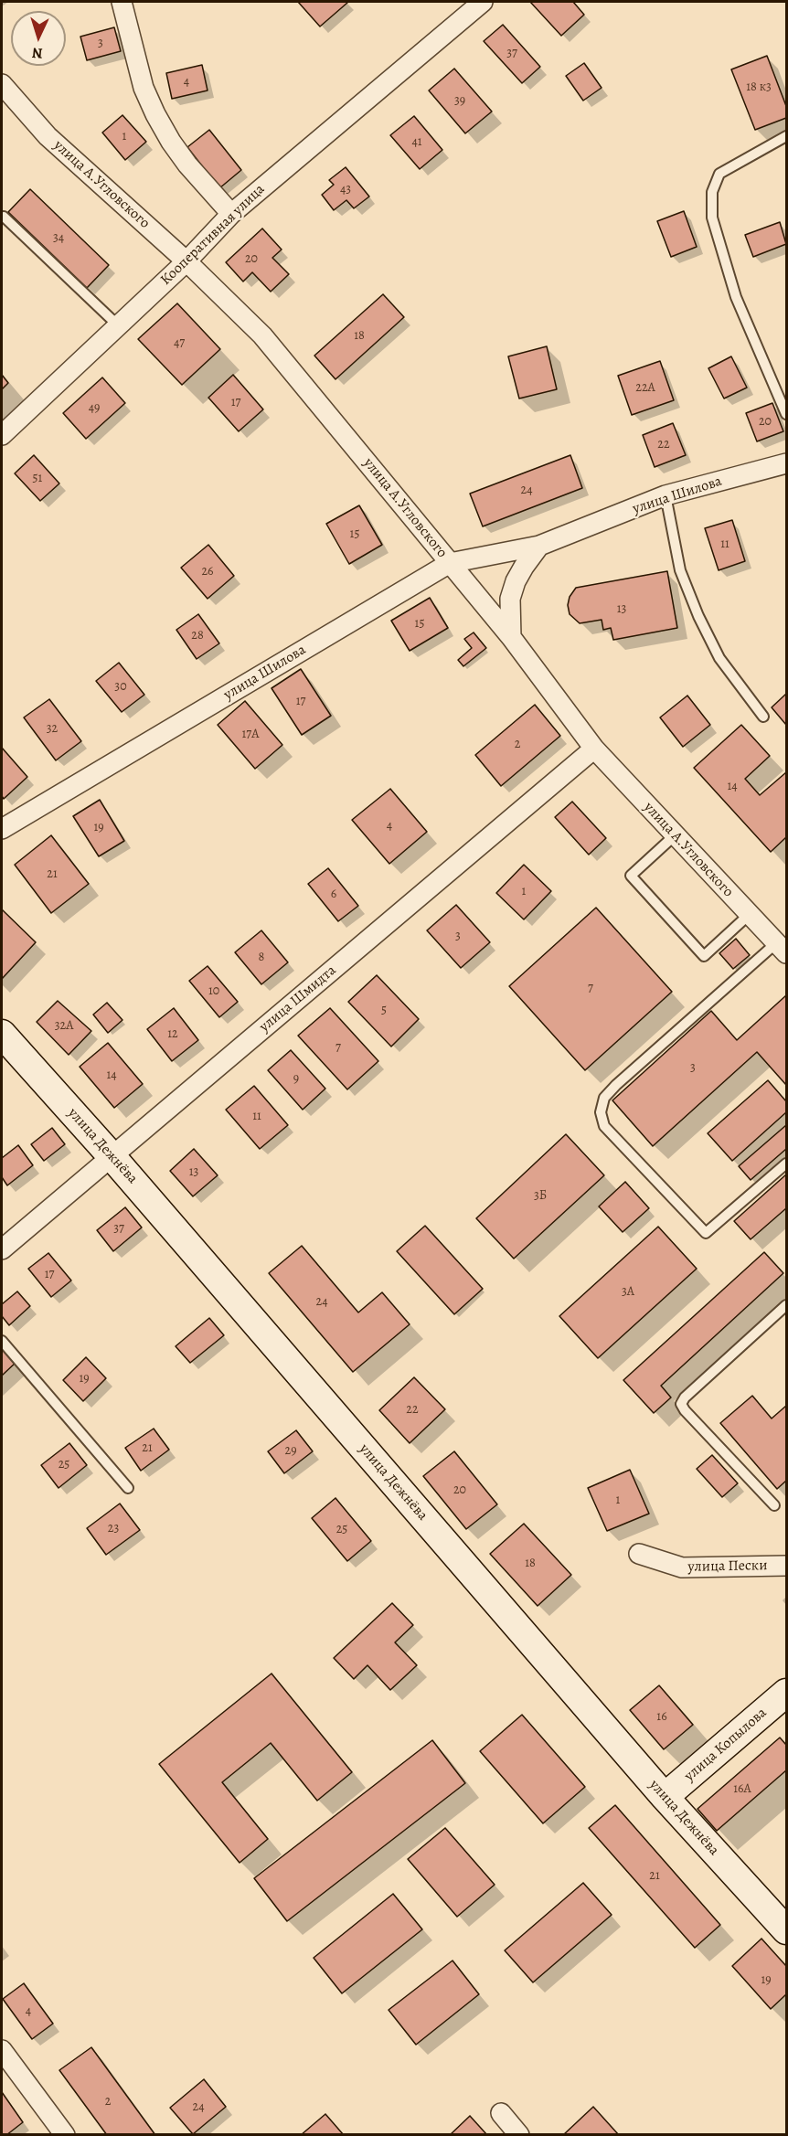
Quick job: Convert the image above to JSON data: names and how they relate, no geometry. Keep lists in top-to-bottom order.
{
  "streets": {
    "main road": ["улица Дежнёва", "улица Копылова"],
    "street": [
      "улица А.Угловского",
      "Кооперативная улица",
      "улица Шилова",
      "улица Шмидта",
      "улица Пески"
    ]
  },
  "crossings": [
    ["улица А.Угловского", "Кооперативная улица"],
    ["улица А.Угловского", "улица Шилова"],
    ["улица А.Угловского", "улица Шмидта"],
    ["улица Шмидта", "улица Дежнёва"],
    ["улица Дежнёва", "улица Копылова"]
  ],
  "house_numbers": [
    "3",
    "37",
    "4",
    "18 к3",
    "39",
    "1",
    "41",
    "43",
    "34",
    "20",
    "18",
    "47",
    "22А",
    "17",
    "49",
    "20",
    "22",
    "51",
    "24",
    "15",
    "11",
    "26",
    "13",
    "15",
    "28",
    "30",
    "17",
    "32",
    "17А",
    "2",
    "14",
    "4",
    "19",
    "21",
    "1",
    "6",
    "3",
    "8",
    "7",
    "10",
    "5",
    "32А",
    "12",
    "7",
    "3",
    "14",
    "9",
    "11",
    "13",
    "3Б",
    "37",
    "17",
    "3А",
    "24",
    "19",
    "22",
    "21",
    "29",
    "25",
    "20",
    "1",
    "23",
    "25",
    "18",
    "16",
    "16А",
    "21",
    "19",
    "4",
    "2",
    "24"
  ],
  "north": "bottom"
}
